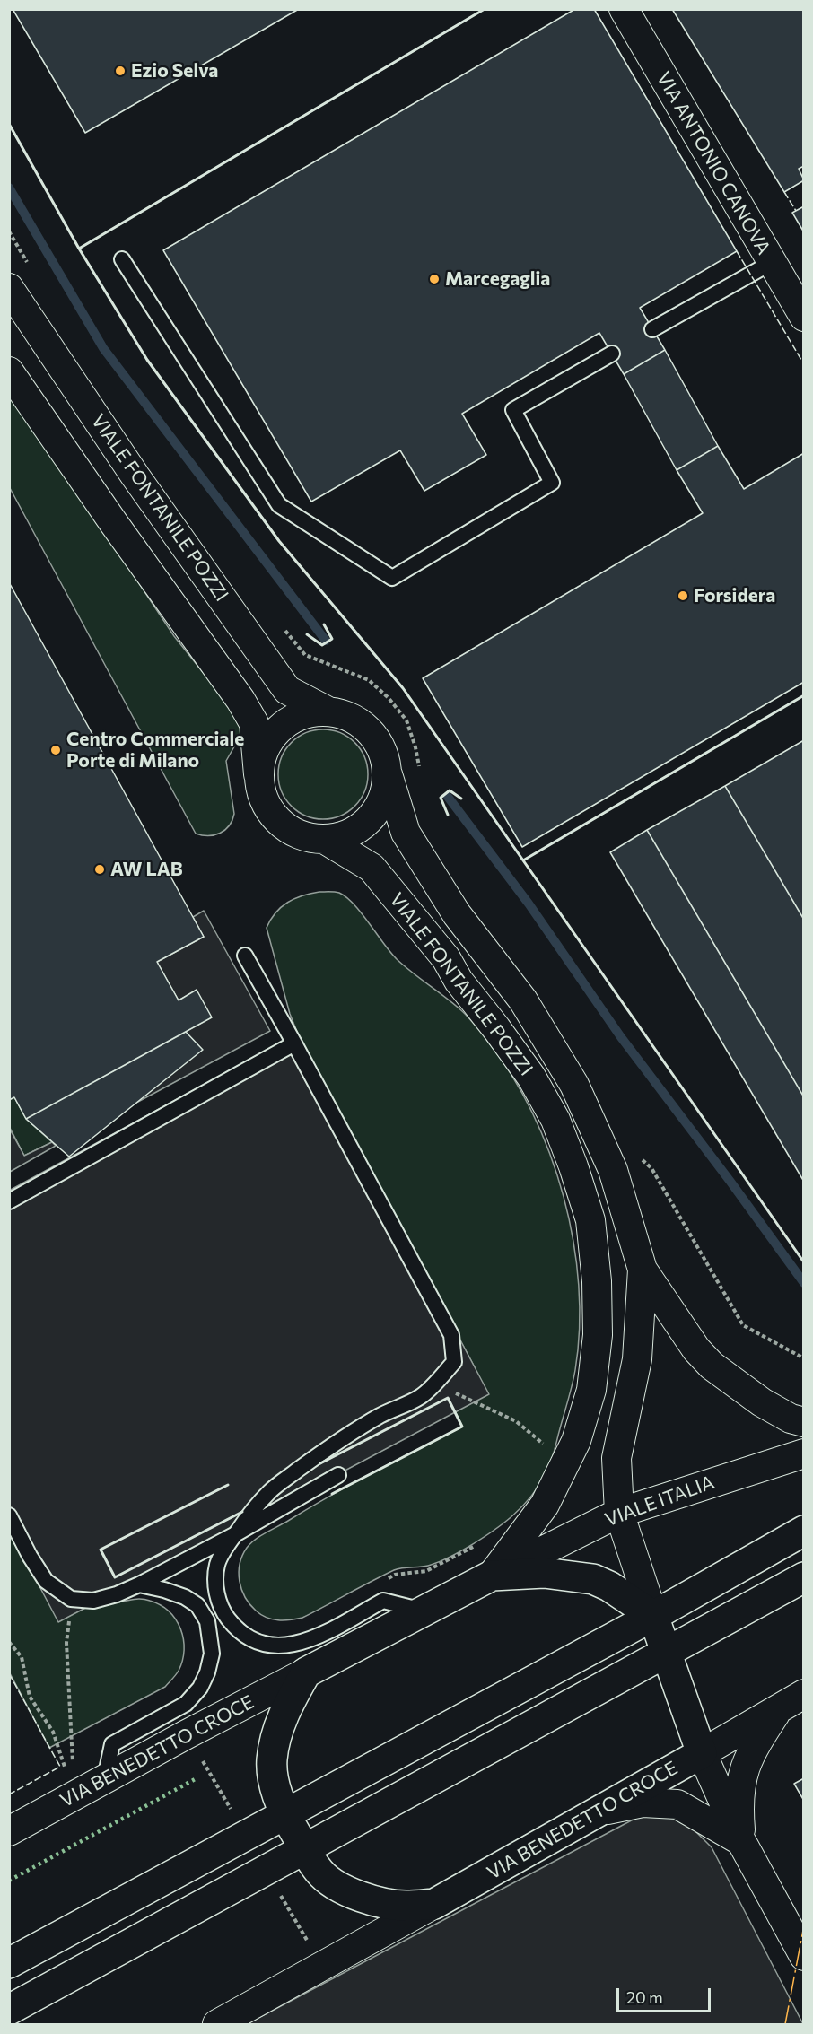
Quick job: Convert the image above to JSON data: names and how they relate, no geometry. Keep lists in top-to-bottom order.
{
  "streets": {
    "main road": ["VIA BENEDETTO CROCE"],
    "street": ["VIA ANTONIO CANOVA", "VIALE FONTANILE POZZI", "VIALE ITALIA"]
  },
  "crossings": [
    ["VIALE FONTANILE POZZI", "VIALE ITALIA"],
    ["VIALE FONTANILE POZZI", "VIA BENEDETTO CROCE"],
    ["VIALE ITALIA", "VIA BENEDETTO CROCE"]
  ],
  "places": [
    "Ezio Selva",
    "Marcegaglia",
    "Forsidera",
    "Centro Commerciale Porte di Milano",
    "AW LAB"
  ],
  "scale_bar": "20 m"
}
